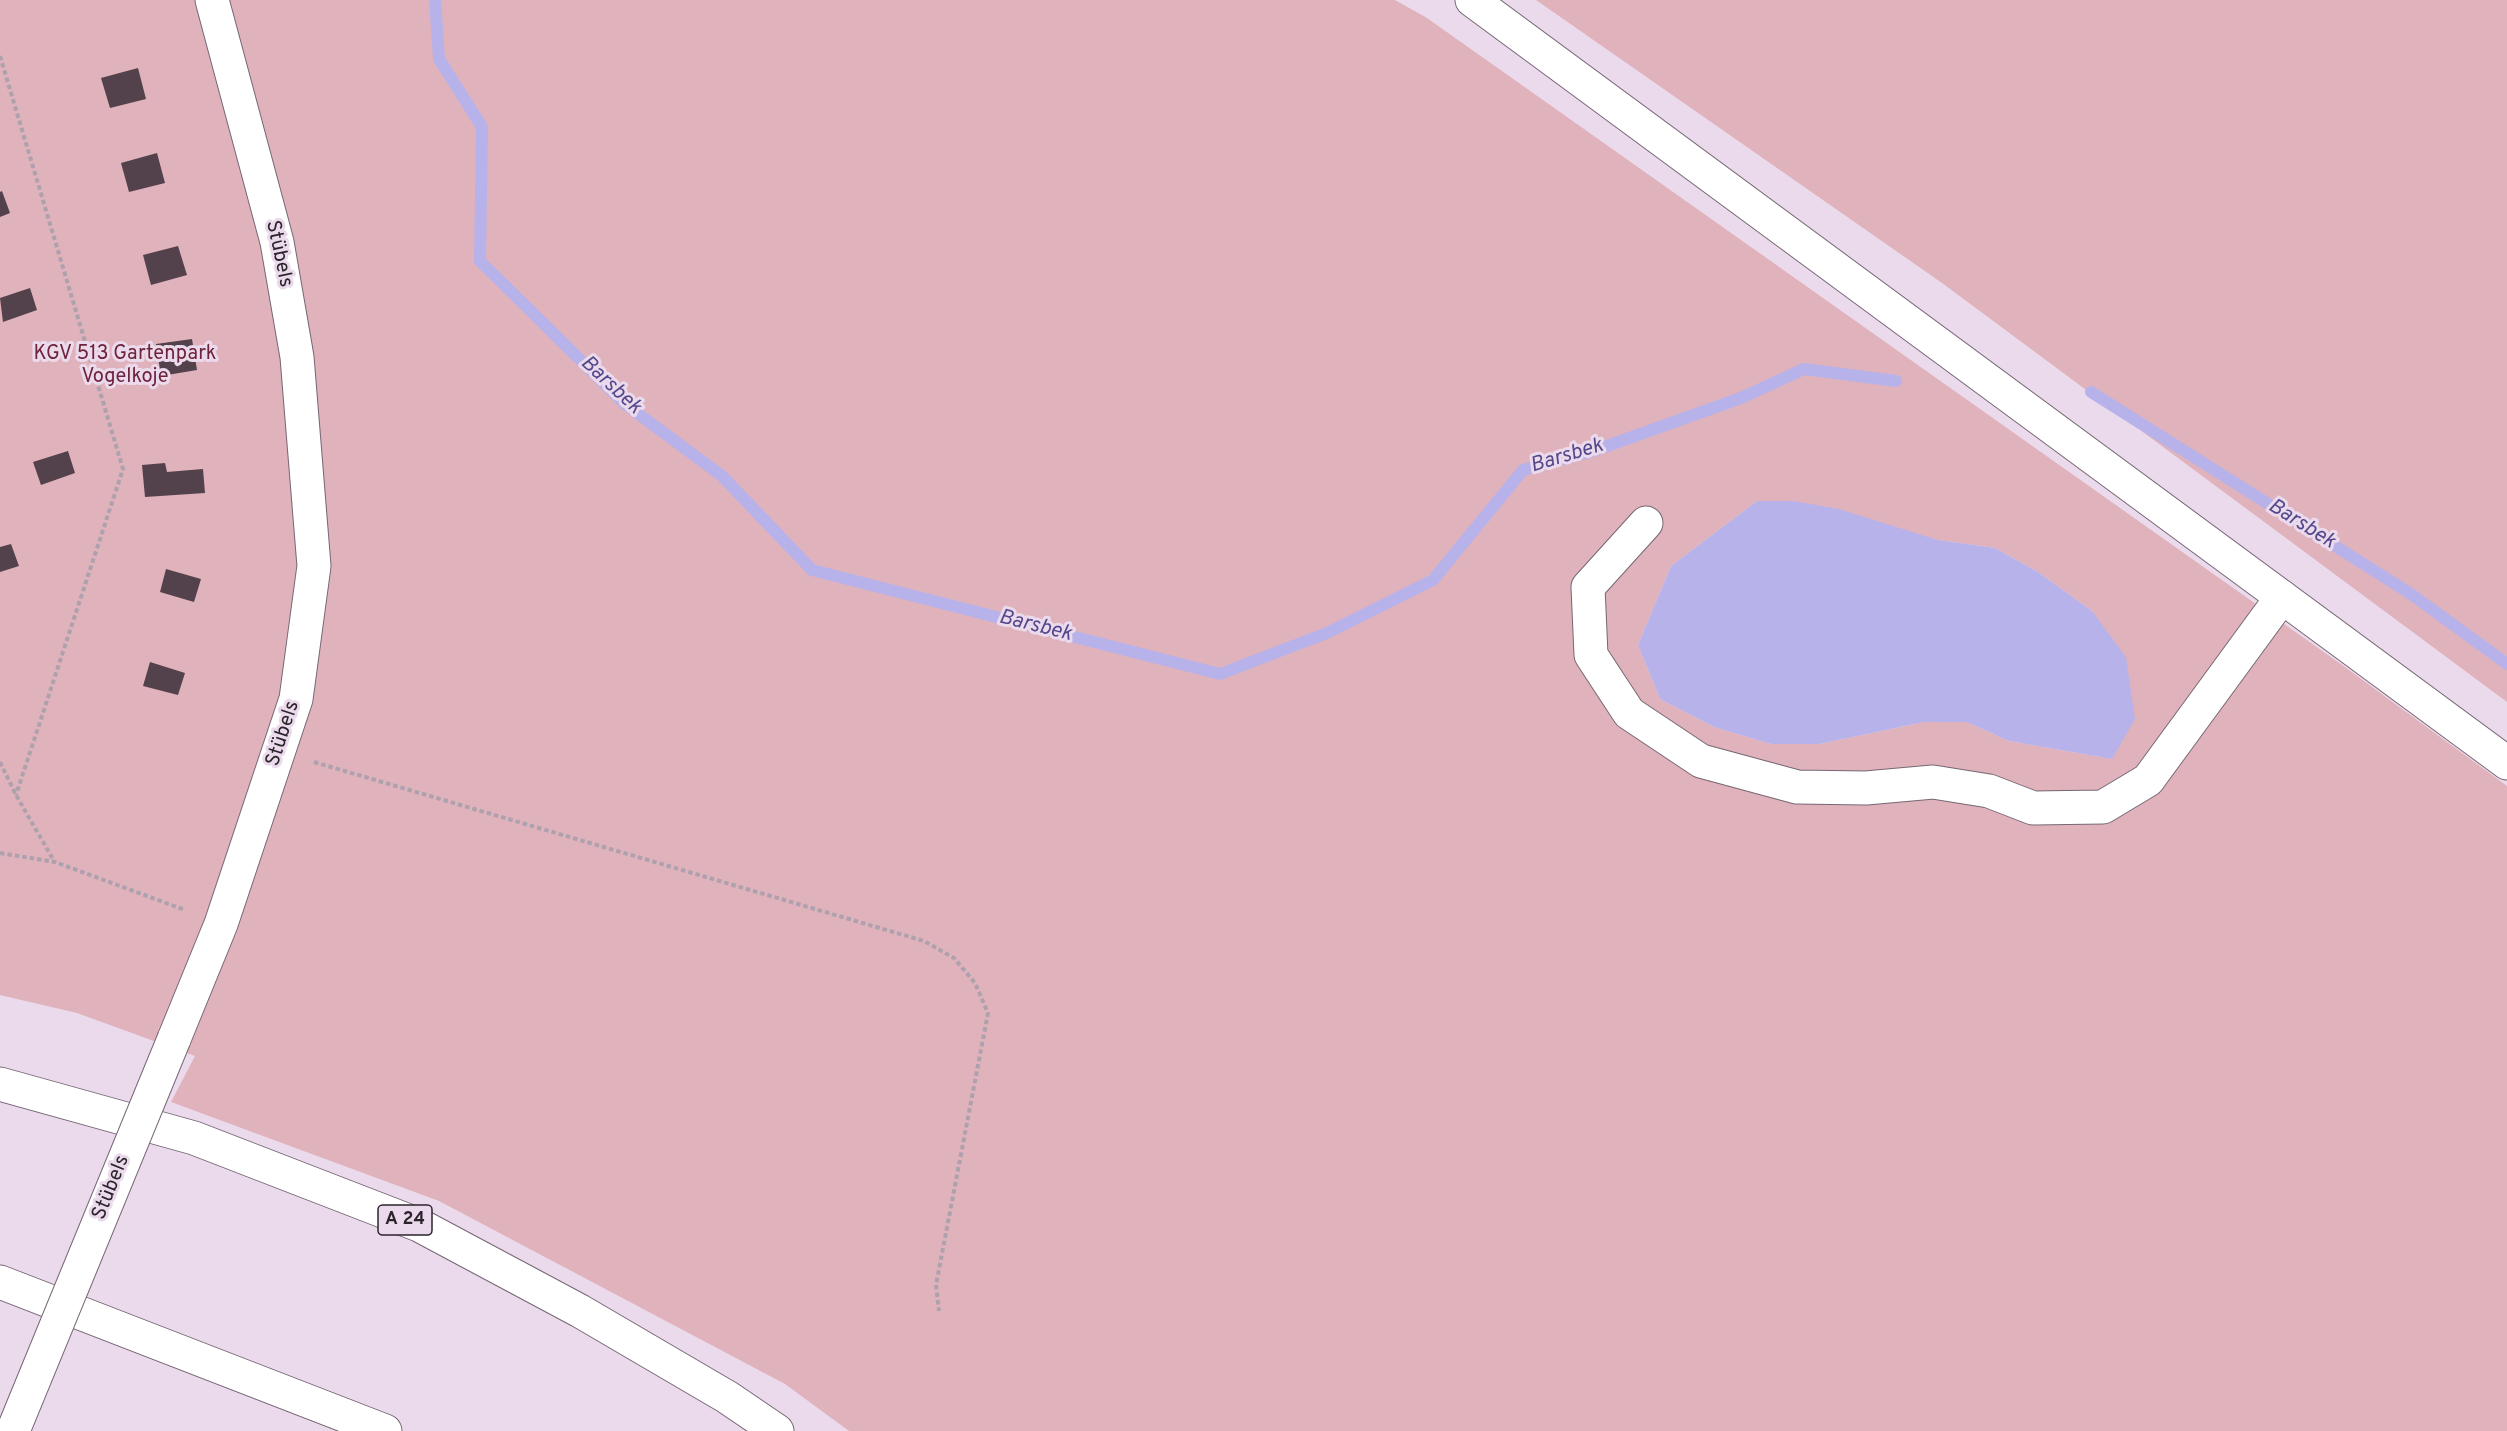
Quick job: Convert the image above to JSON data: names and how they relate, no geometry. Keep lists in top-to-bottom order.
{
  "streets": {
    "main road": ["Stübels", "A 24"]
  },
  "water": ["Barsbek"],
  "parks": ["KGV 513 Gartenpark Vogelkoje"]
}
